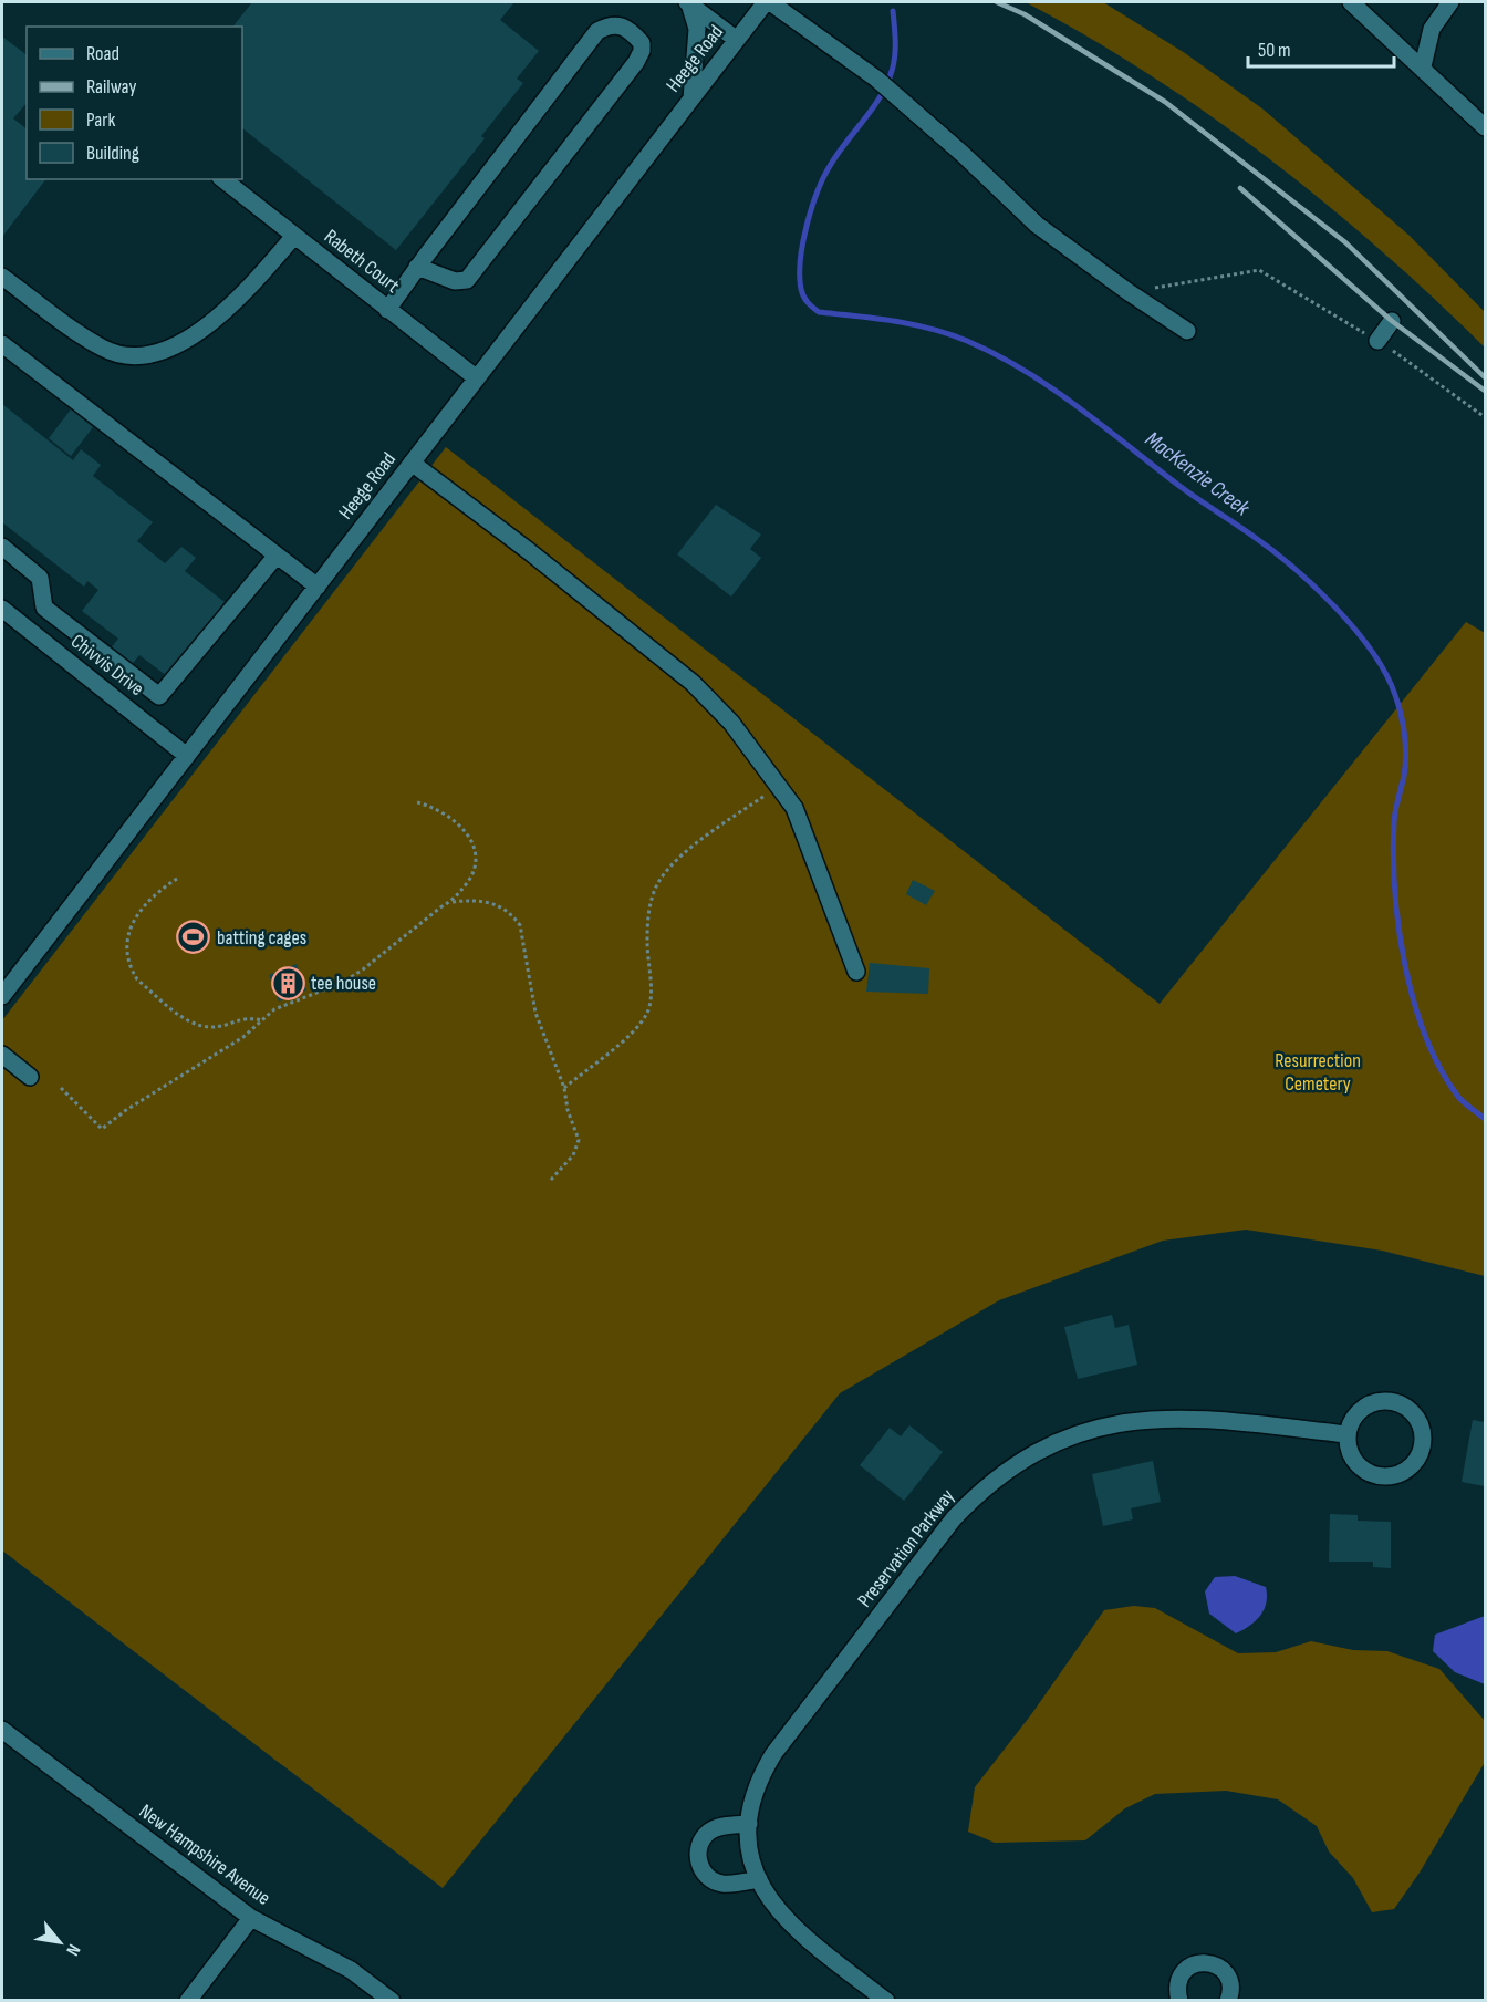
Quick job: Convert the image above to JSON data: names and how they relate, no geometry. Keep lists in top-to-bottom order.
{
  "streets": {
    "street": [
      "Heege Road",
      "Rabeth Court",
      "Chivvis Drive",
      "Preservation Parkway",
      "New Hampshire Avenue"
    ]
  },
  "crossings": [
    ["Heege Road", "Rabeth Court"],
    ["Heege Road", "Chivvis Drive"]
  ],
  "water": ["MacKenzie Creek"],
  "parks": ["Resurrection Cemetery"],
  "places": {
    "sports": ["batting cages"],
    "building": ["tee house"]
  },
  "legend": [
    "Road",
    "Railway",
    "Park",
    "Building"
  ],
  "scale_bar": "50 m",
  "north": "bottom right"
}
